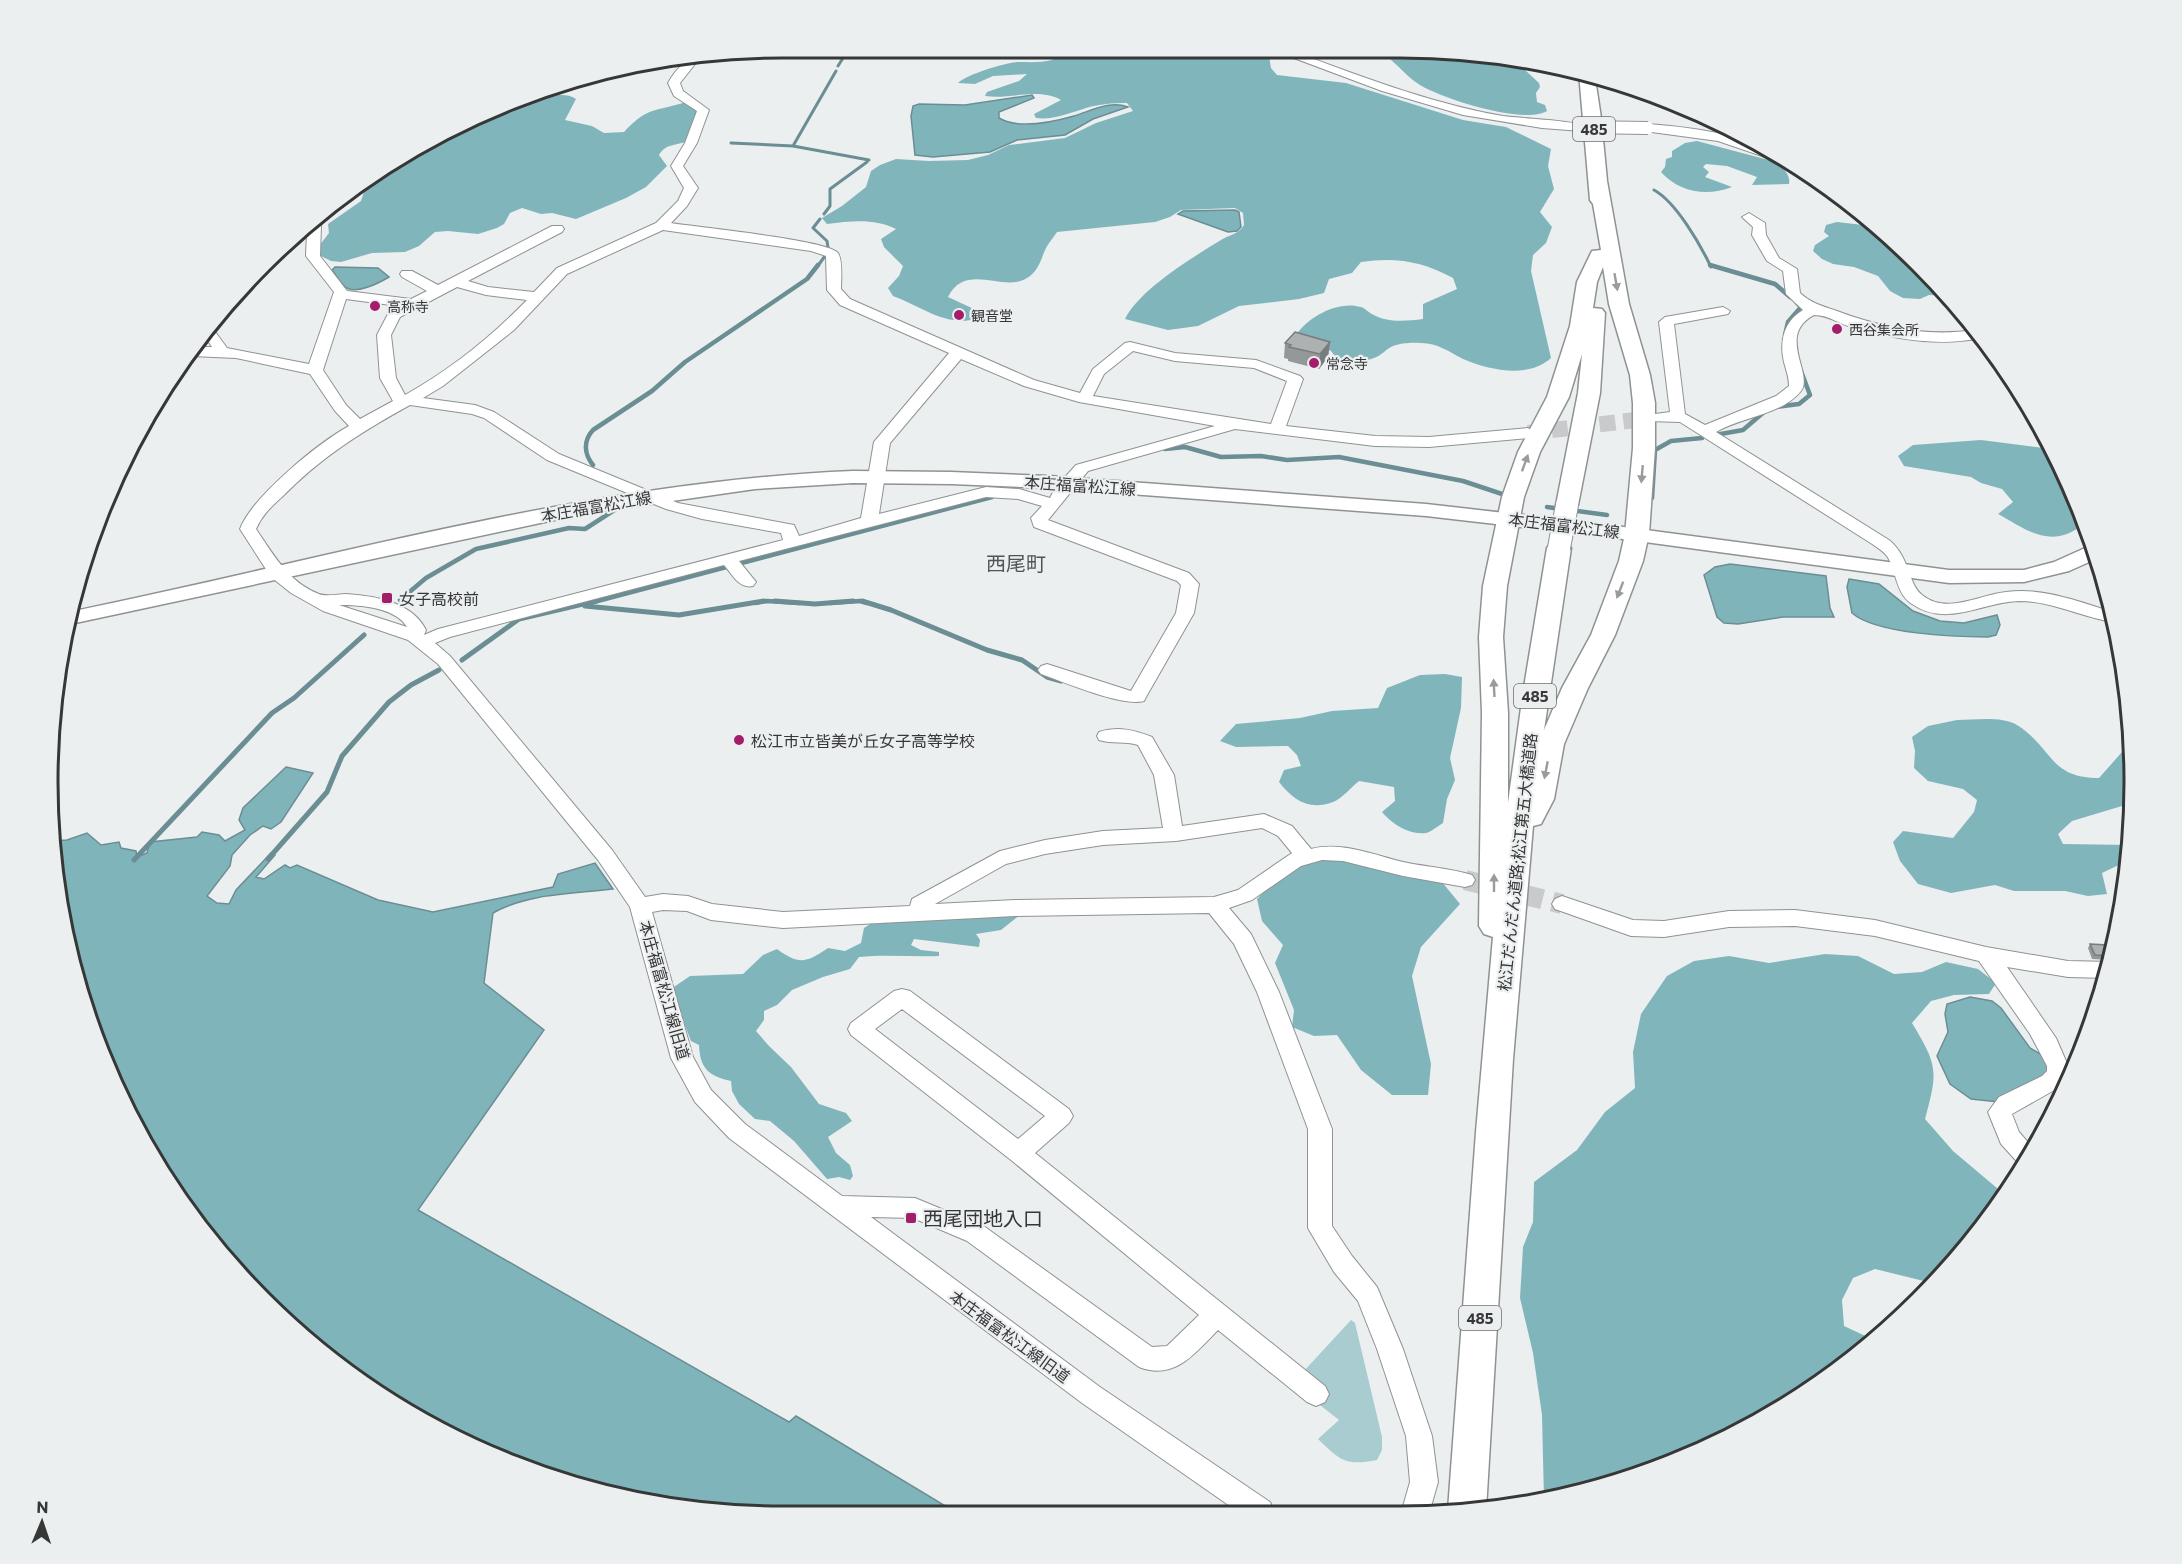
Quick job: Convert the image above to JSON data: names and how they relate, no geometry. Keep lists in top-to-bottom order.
{
  "streets": {
    "highway": ["485", "松江だんだん道路;松江第五大橋道路"],
    "main road": ["本庄福富松江線"],
    "street": ["本庄福富松江線旧道"]
  },
  "crossings": [
    ["本庄福富松江線", "本庄福富松江線旧道"]
  ],
  "districts": ["西尾町"],
  "places": {
    "other": [
      "高称寺",
      "観音堂",
      "西谷集会所",
      "常念寺",
      "松江市立皆美が丘女子高等学校"
    ],
    "transit": ["女子高校前", "西尾団地入口"]
  },
  "north": "top"
}
